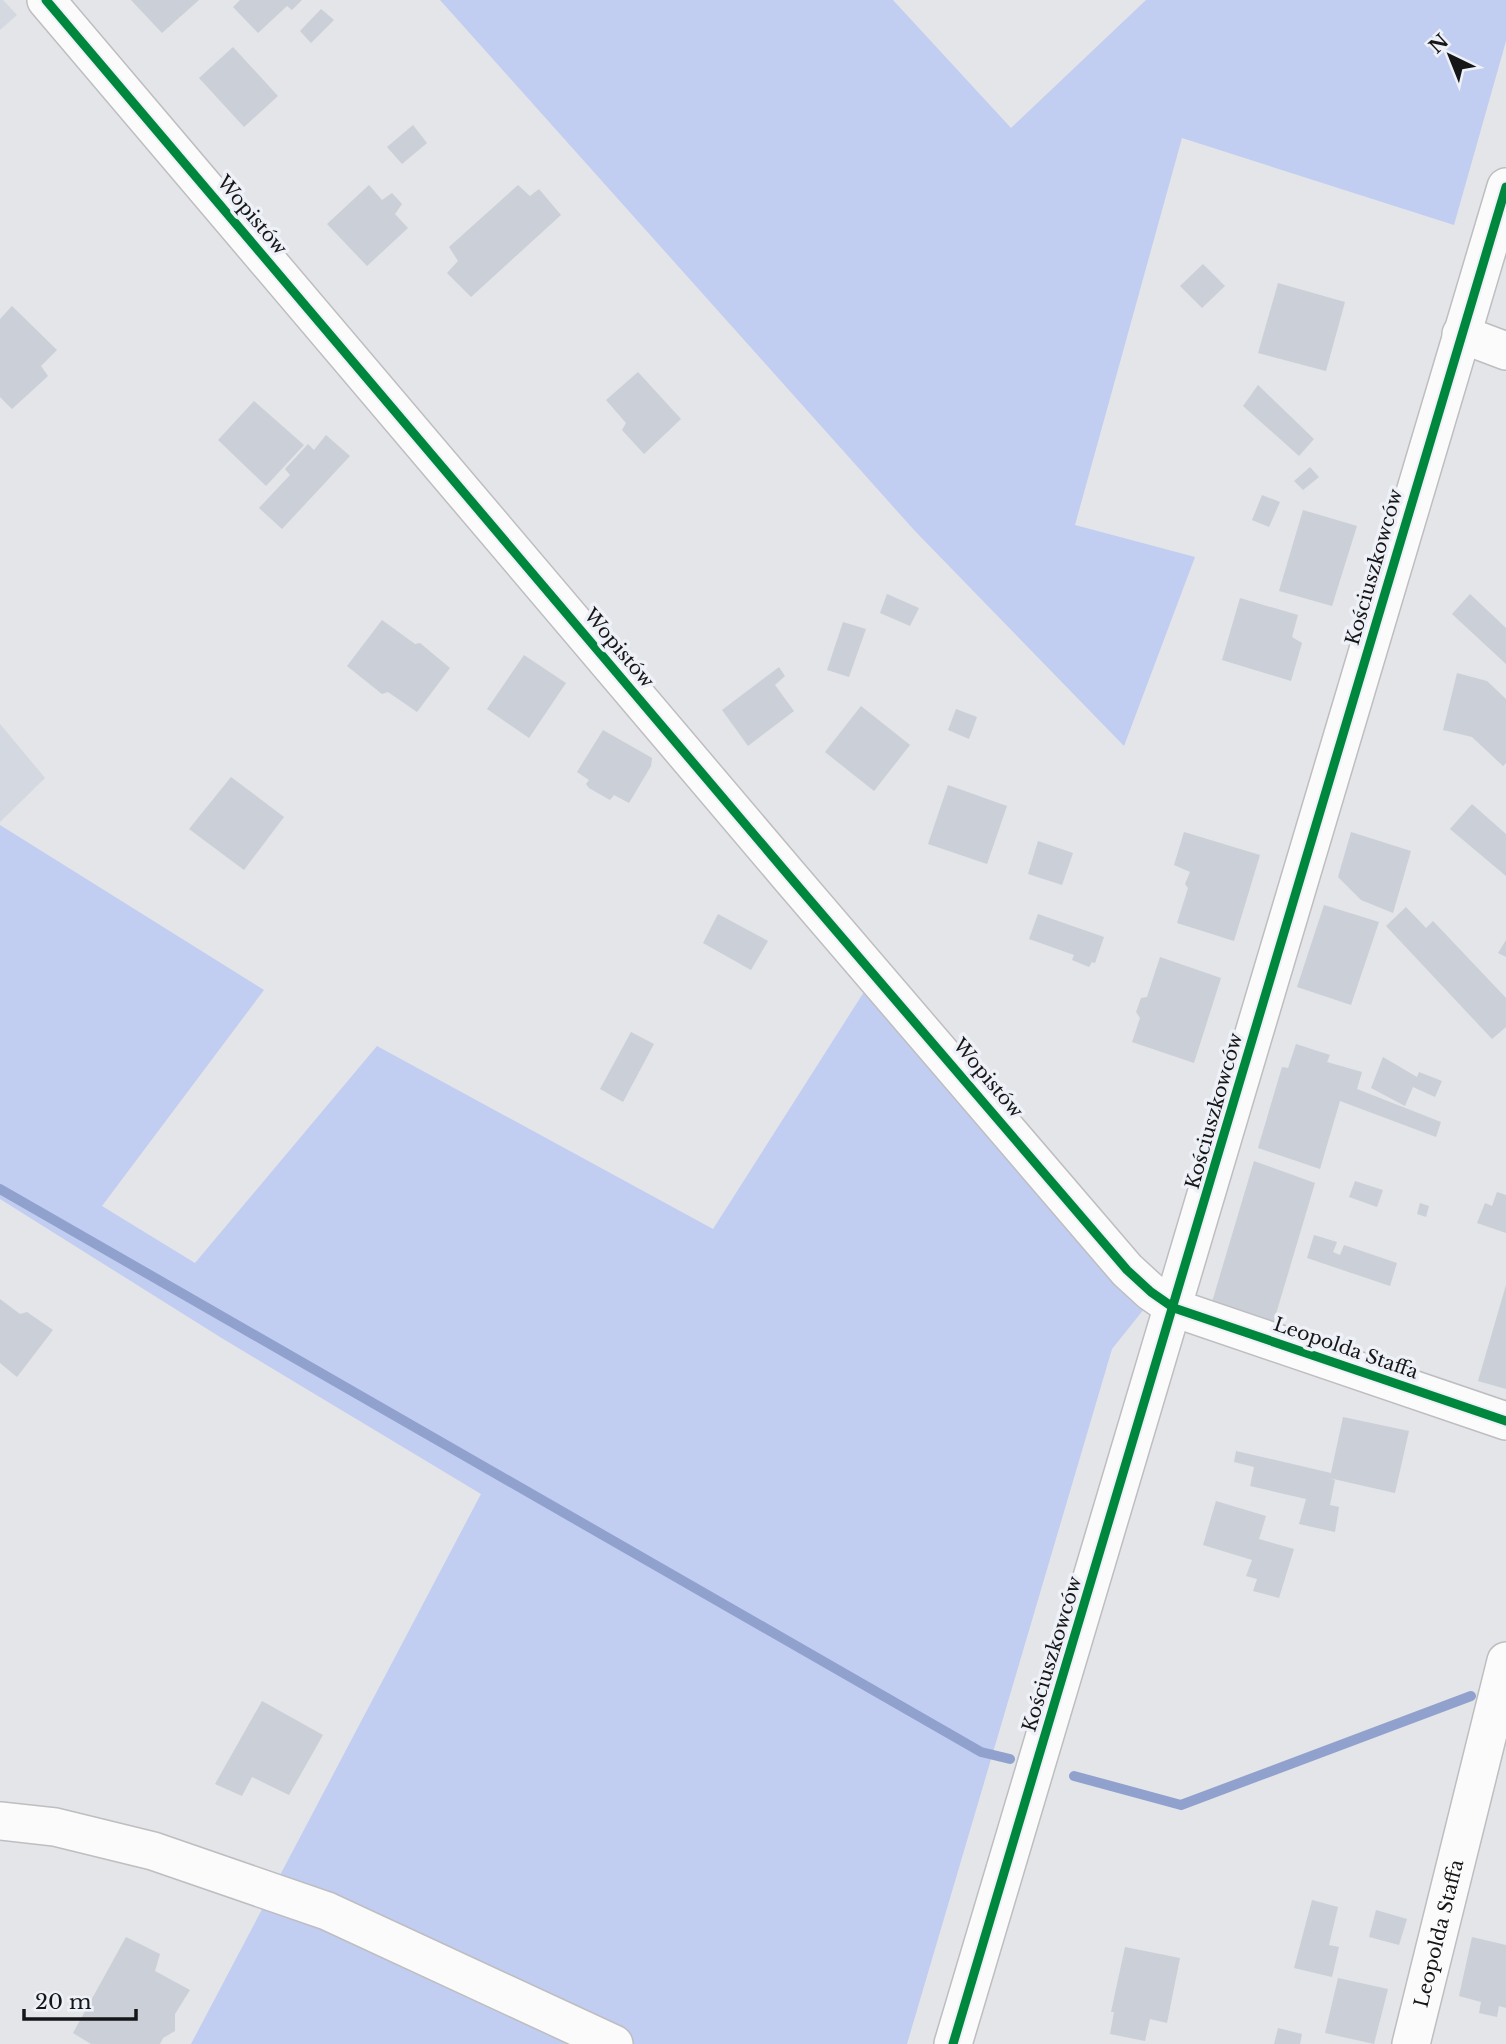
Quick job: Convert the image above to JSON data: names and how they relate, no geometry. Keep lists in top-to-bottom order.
{
  "streets": {
    "street": ["Wopistów", "Kościuszkowców", "Leopolda Staffa"]
  },
  "crossings": [
    ["Wopistów", "Kościuszkowców"],
    ["Wopistów", "Leopolda Staffa"],
    ["Kościuszkowców", "Leopolda Staffa"]
  ],
  "scale_bar": "20 m",
  "north": "top left"
}
